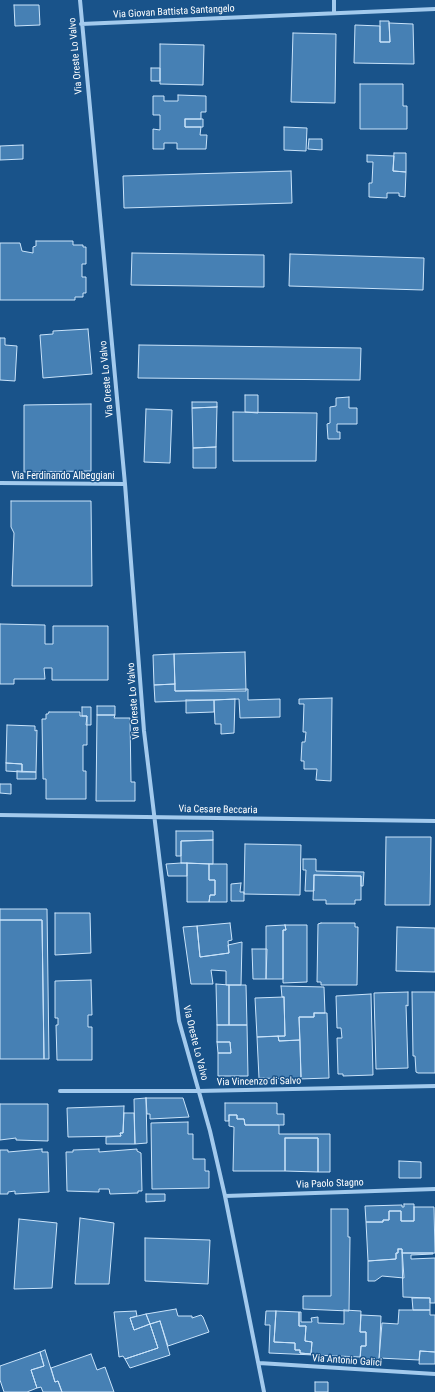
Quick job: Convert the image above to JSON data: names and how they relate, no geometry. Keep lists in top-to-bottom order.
{
  "streets": {
    "street": [
      "Via Giovan Battista Santangelo",
      "Via Oreste Lo Valvo",
      "Via Ferdinando Albeggiani",
      "Via Cesare Beccaria",
      "Via Vincenzo di Salvo",
      "Via Paolo Stagno",
      "Via Antonio Galici"
    ]
  },
  "crossings": [
    ["Via Giovan Battista Santangelo", "Via Oreste Lo Valvo"],
    ["Via Oreste Lo Valvo", "Via Ferdinando Albeggiani"],
    ["Via Oreste Lo Valvo", "Via Cesare Beccaria"],
    ["Via Oreste Lo Valvo", "Via Vincenzo di Salvo"],
    ["Via Oreste Lo Valvo", "Via Paolo Stagno"],
    ["Via Oreste Lo Valvo", "Via Antonio Galici"]
  ]
}
